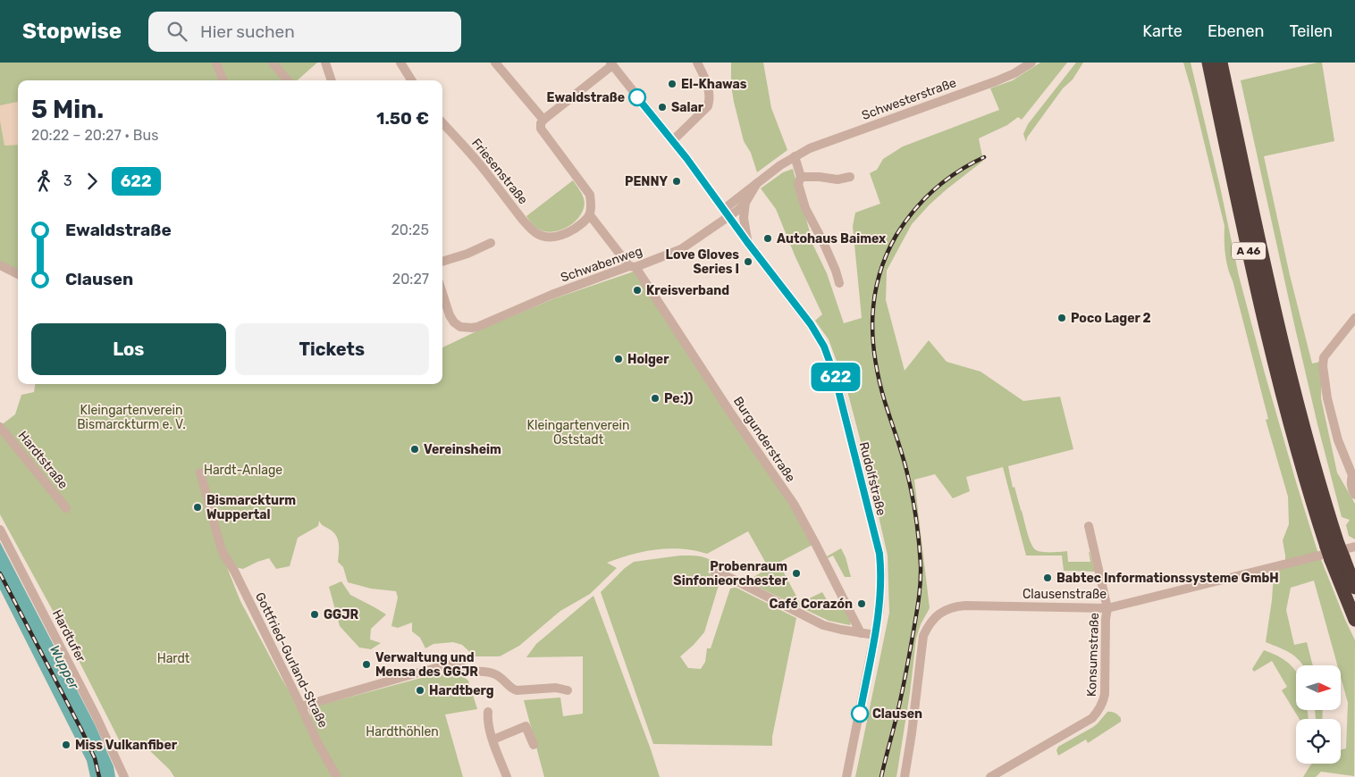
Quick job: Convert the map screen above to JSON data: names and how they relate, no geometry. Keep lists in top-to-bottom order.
{
  "streets": {
    "highway": ["A 46"],
    "street": [
      "Schwesterstraße",
      "Friesenstraße",
      "Schwabenweg",
      "Burgunderstraße",
      "Hardtstraße",
      "Rudolfstraße",
      "Clausenstraße",
      "Hardtufer",
      "Konsumstraße",
      "Gottfried-Gurland-Straße"
    ]
  },
  "crossings": [
    ["Schwesterstraße", "Schwabenweg"],
    ["Schwesterstraße", "Rudolfstraße"],
    ["Friesenstraße", "Burgunderstraße"],
    ["Schwabenweg", "Burgunderstraße"],
    ["Schwabenweg", "Rudolfstraße"],
    ["Clausenstraße", "Konsumstraße"]
  ],
  "water": ["Wupper"],
  "parks": [
    "Kleingartenverein Bismarckturm e. V.",
    "Kleingartenverein Oststadt",
    "Hardt-Anlage",
    "Hardt",
    "Hardthöhlen"
  ],
  "places": [
    "El-Khawas",
    "Ewaldstraße",
    "Salar",
    "PENNY",
    "Autohaus Baimex",
    "Love Gloves Series I",
    "Kreisverband",
    "Poco Lager 2",
    "Holger",
    "Pe:))",
    "Vereinsheim",
    "Bismarckturm Wuppertal",
    "Probenraum Sinfonieorchester",
    "Babtec Informationssysteme GmbH",
    "Café Corazón",
    "GGJR",
    "Verwaltung und Mensa des GGJR",
    "Hardtberg",
    "Clausen",
    "Miss Vulkanfiber"
  ],
  "lines": ["bus line 622"],
  "north": "right",
  "page": {
    "header": "Stopwise",
    "search": "Hier suchen",
    "nav": ["Karte", "Ebenen", "Teilen"],
    "on_map": "622",
    "heading": ["5 Min.", "20:22 – 20:27 · Bus", "1.50 €"],
    "legs": ["3", "622"],
    "list": [
      {
        "name": "Ewaldstraße",
        "value": "20:25"
      },
      {
        "name": "Clausen",
        "value": "20:27"
      }
    ],
    "buttons": ["Los", "Tickets"]
  }
}
